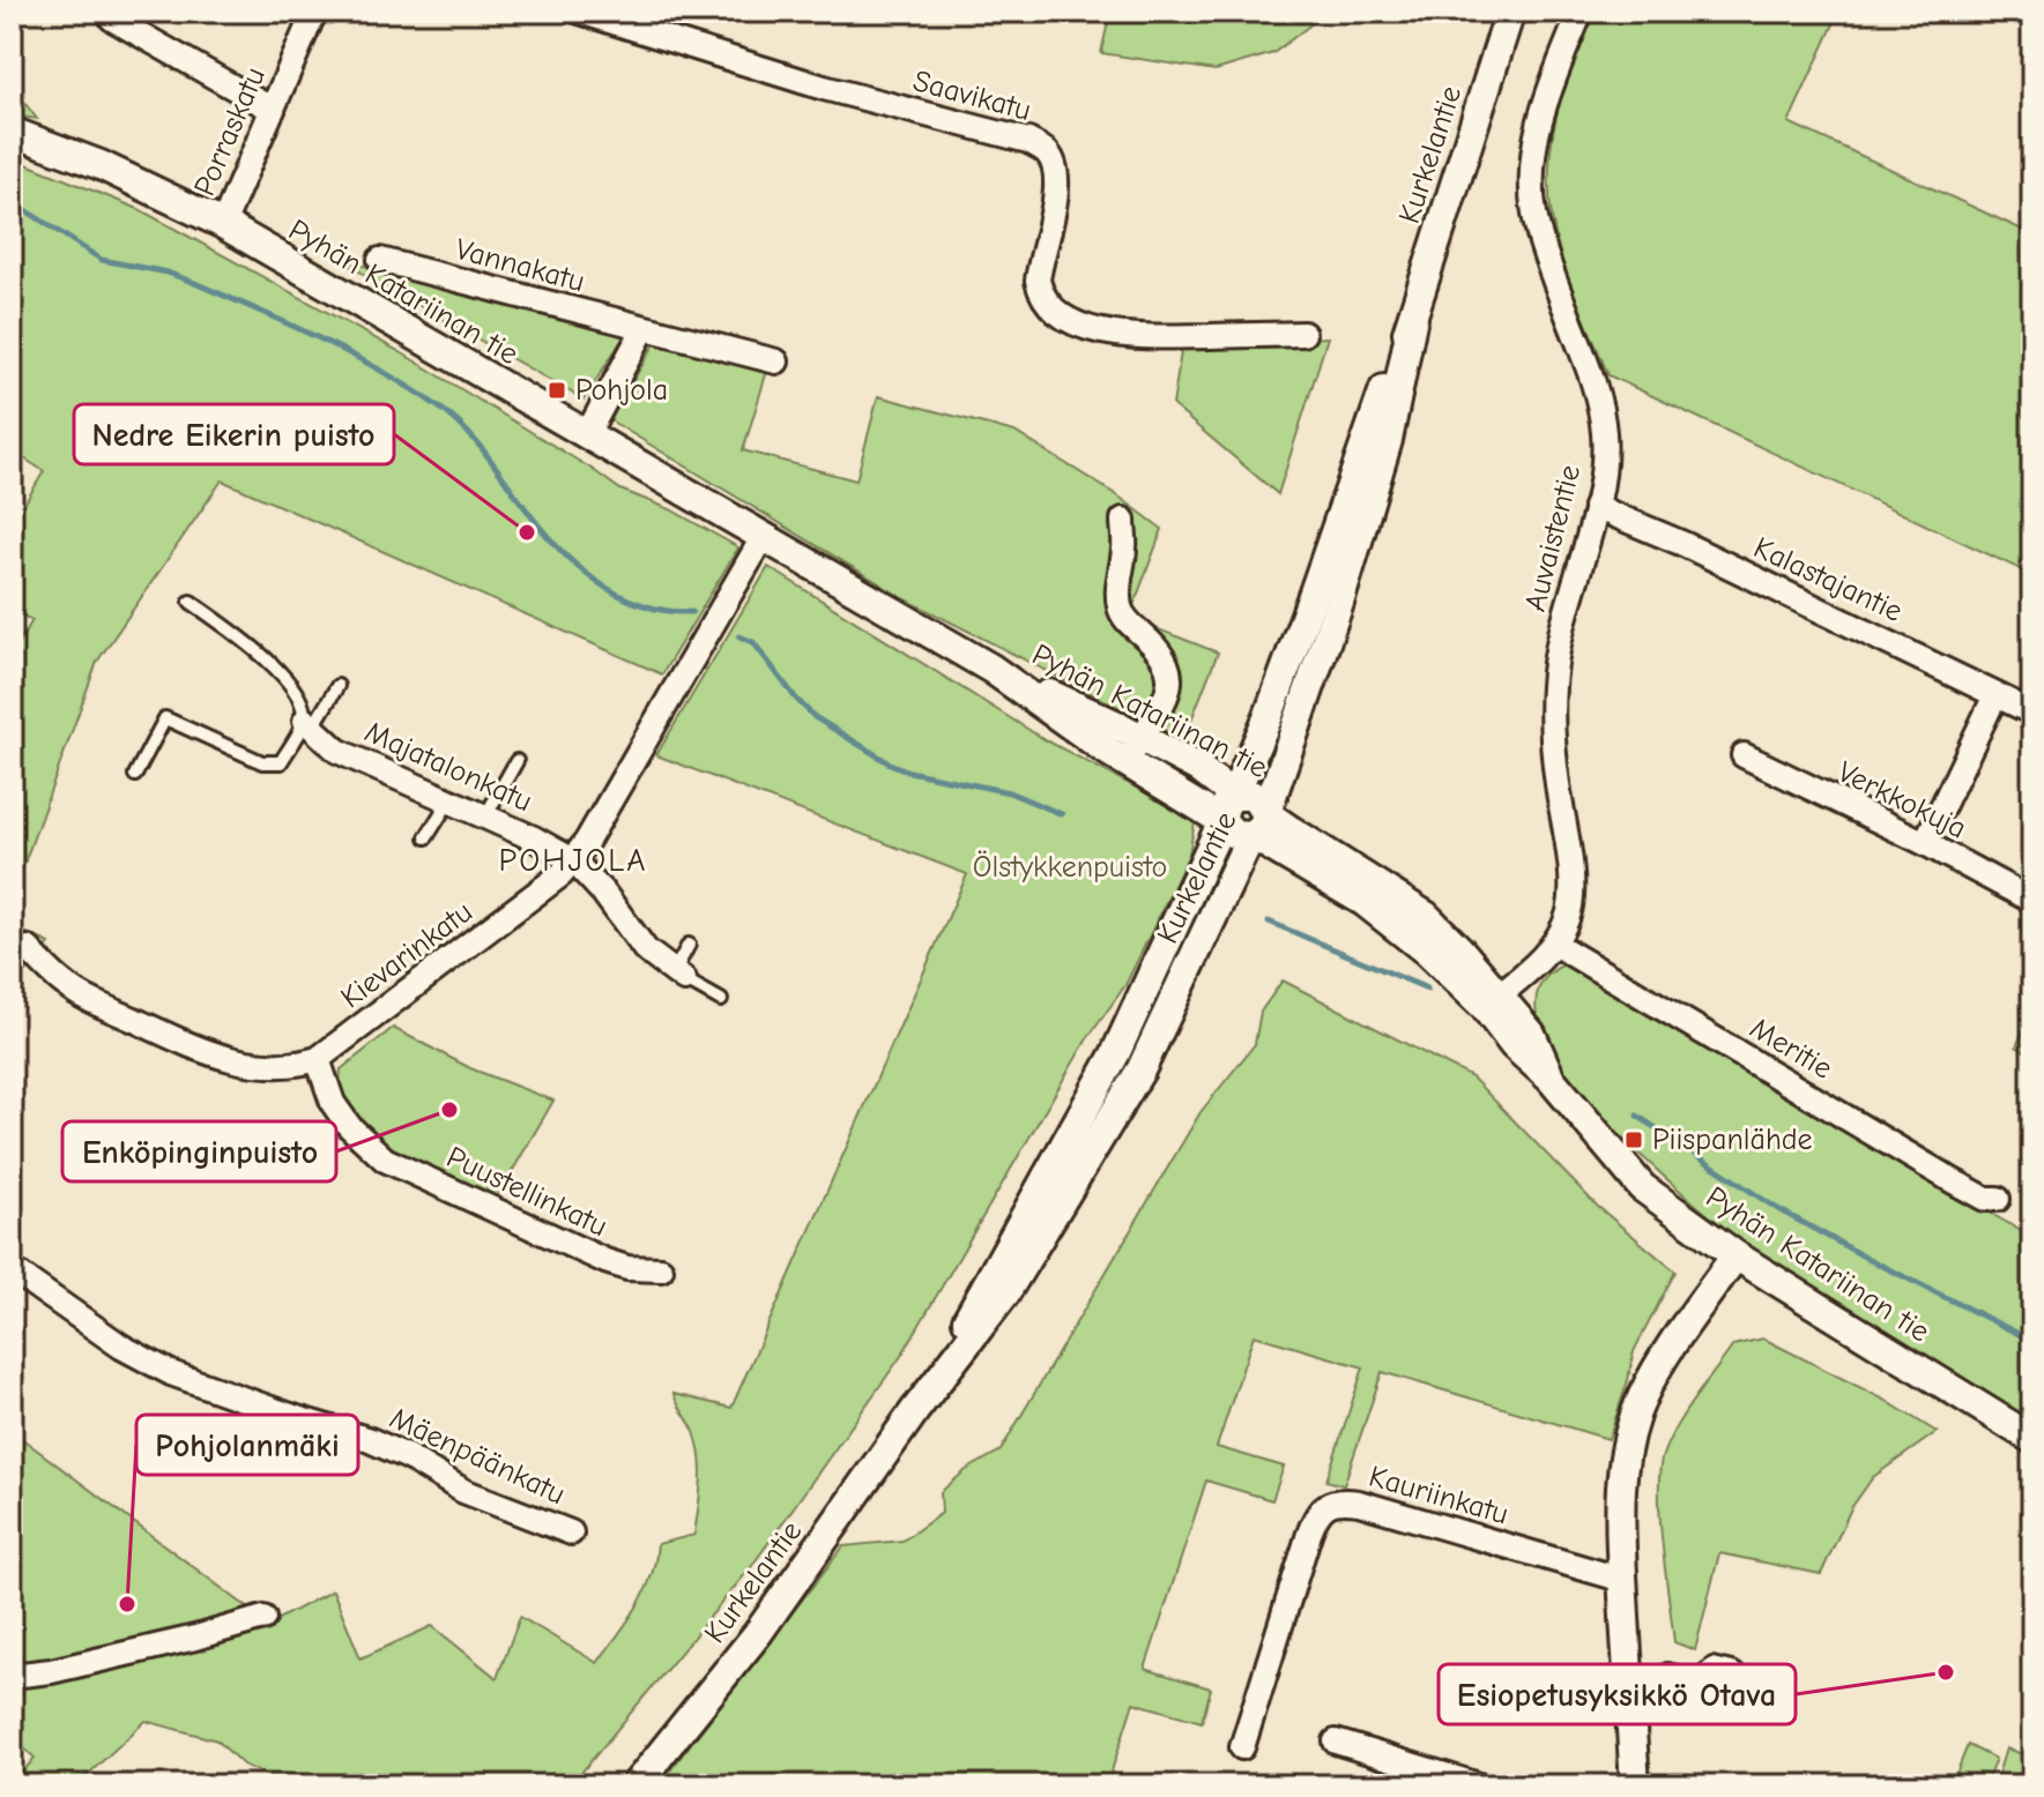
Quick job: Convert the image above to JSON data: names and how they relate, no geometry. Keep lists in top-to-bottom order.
{
  "streets": {
    "street": [
      "Saavikatu",
      "Porraskatu",
      "Kurkelantie",
      "Vannakatu",
      "Pyhän Katariinan tie",
      "Auvaistentie",
      "Kalastajantie",
      "Majatalonkatu",
      "Verkkokuja",
      "Kievarinkatu",
      "Meritie",
      "Puustellinkatu",
      "Mäenpäänkatu",
      "Kauriinkatu"
    ]
  },
  "crossings": [
    ["Porraskatu", "Pyhän Katariinan tie"],
    ["Kurkelantie", "Pyhän Katariinan tie"],
    ["Pyhän Katariinan tie", "Auvaistentie"],
    ["Pyhän Katariinan tie", "Kievarinkatu"],
    ["Auvaistentie", "Kalastajantie"],
    ["Auvaistentie", "Meritie"],
    ["Majatalonkatu", "Kievarinkatu"],
    ["Kievarinkatu", "Puustellinkatu"]
  ],
  "districts": ["POHJOLA"],
  "parks": ["Ölstykkenpuisto"],
  "places": {
    "transit": ["Pohjola", "Piispanlähde"],
    "other": [
      "Nedre Eikerin puisto",
      "Enköpinginpuisto",
      "Pohjolanmäki",
      "Esiopetusyksikkö Otava"
    ]
  }
}
